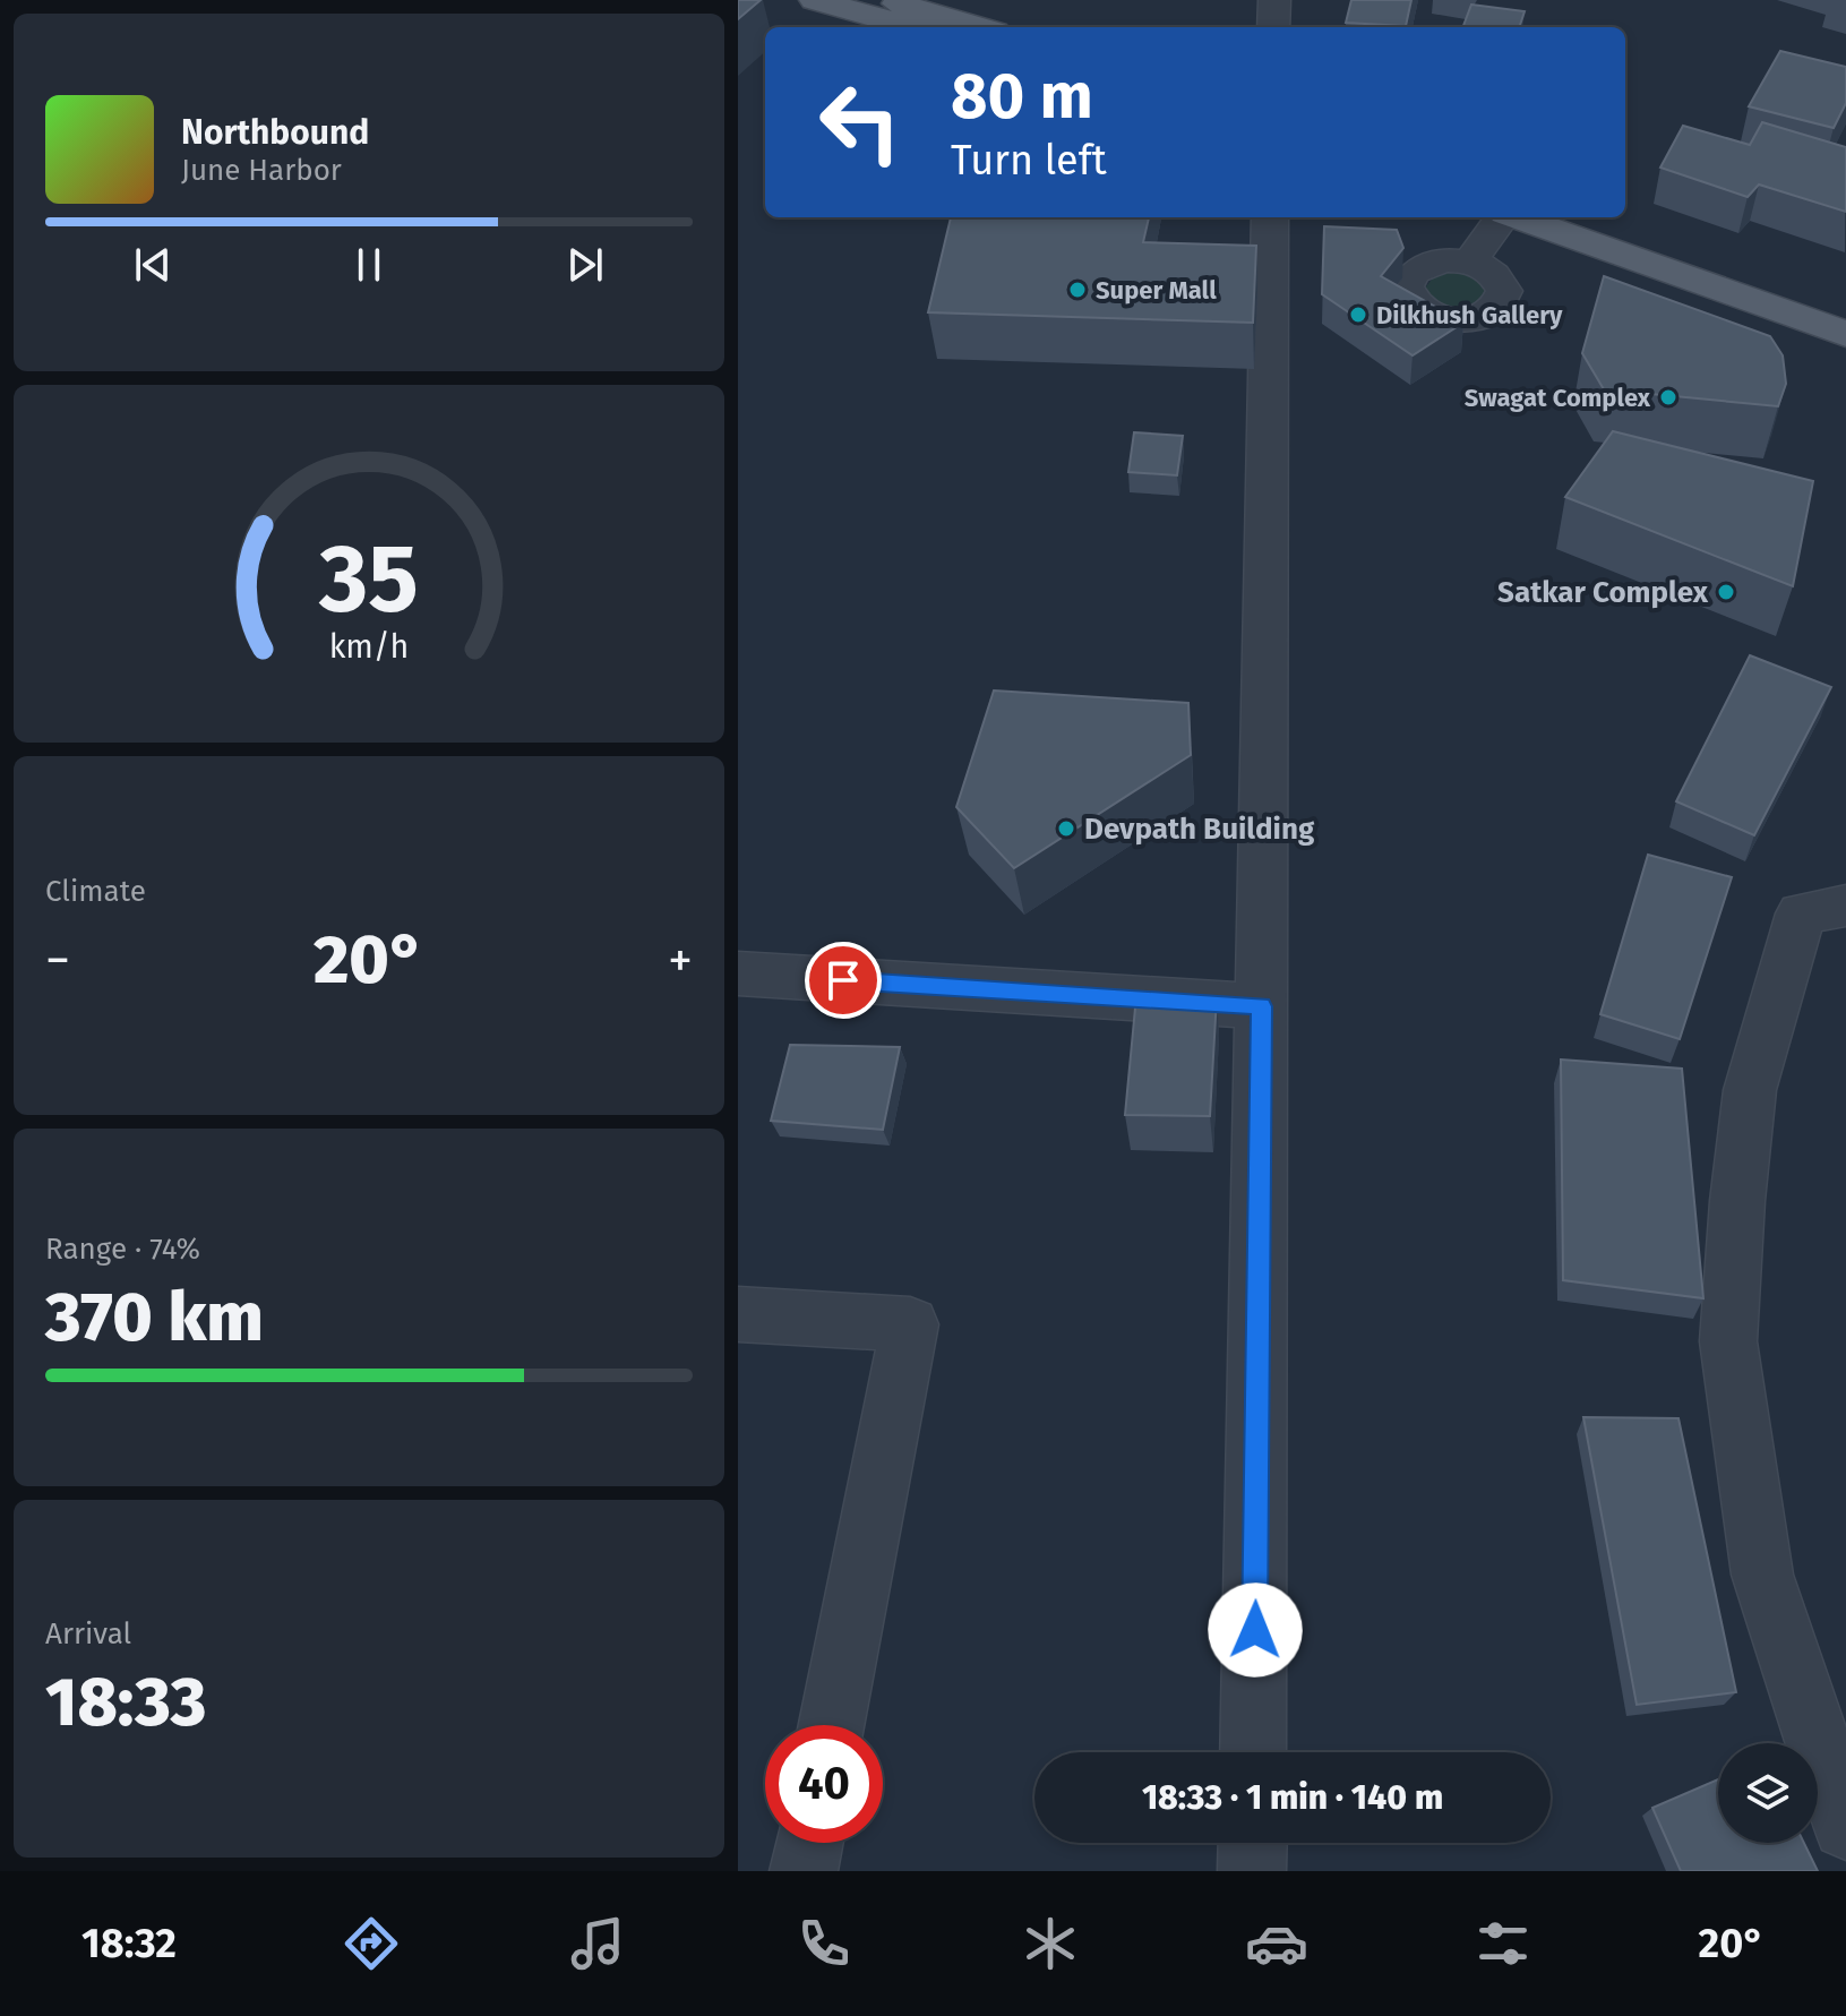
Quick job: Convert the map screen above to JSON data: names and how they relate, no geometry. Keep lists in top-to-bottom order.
{
  "places": [
    "Super Mall",
    "Dilkhush Gallery",
    "Swagat Complex",
    "Satkar Complex",
    "Devpath Building"
  ],
  "page": {
    "turn": ["80 m", "Turn left"],
    "song": ["Northbound", "June Harbor"],
    "tile": [
      "Climate",
      ["Range · 74%", "370 km"],
      ["Arrival", "18:33"]
    ],
    "heat": ["−", "20°", "+"],
    "limit": "40",
    "trip": "18:33 · 1 min · 140 m",
    "tabs": ["18:32", "20°"],
    "gauge": ["35", "km/h"]
  }
}
